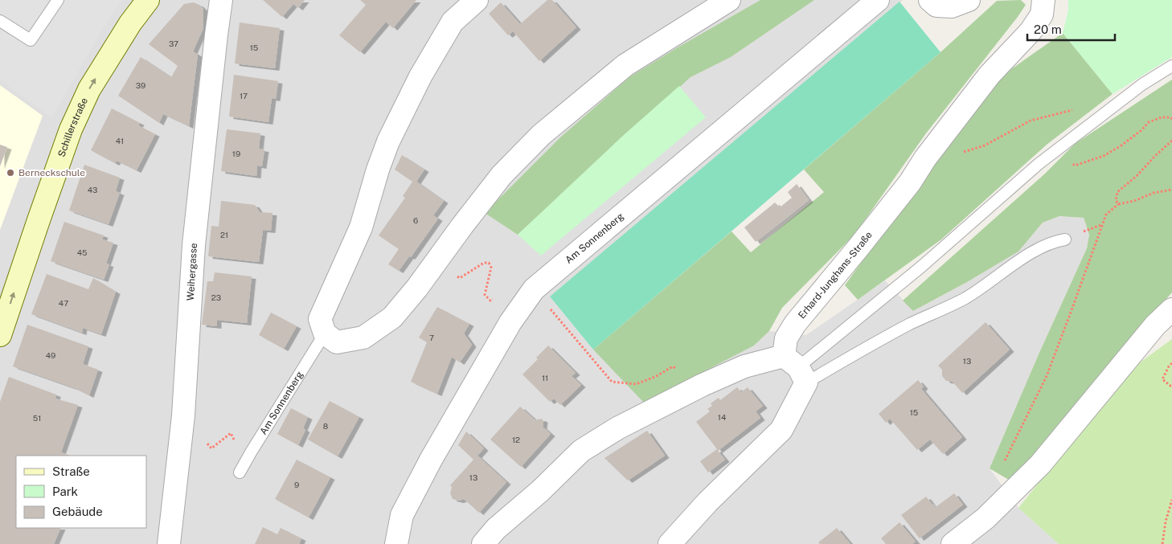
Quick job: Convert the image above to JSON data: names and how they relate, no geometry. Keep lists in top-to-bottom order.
{
  "streets": {
    "main road": ["Schillerstraße"],
    "street": ["Am Sonnenberg", "Weihergasse", "Erhard-Junghans-Straße"]
  },
  "one_way": ["Schillerstraße"],
  "places": ["Berneckschule"],
  "house_numbers": [
    "37",
    "15",
    "39",
    "17",
    "41",
    "19",
    "43",
    "6",
    "21",
    "45",
    "23",
    "47",
    "7",
    "49",
    "13",
    "11",
    "15",
    "14",
    "51",
    "8",
    "12",
    "13",
    "9"
  ],
  "legend": ["Straße", "Park", "Gebäude"],
  "scale_bar": "20 m"
}
